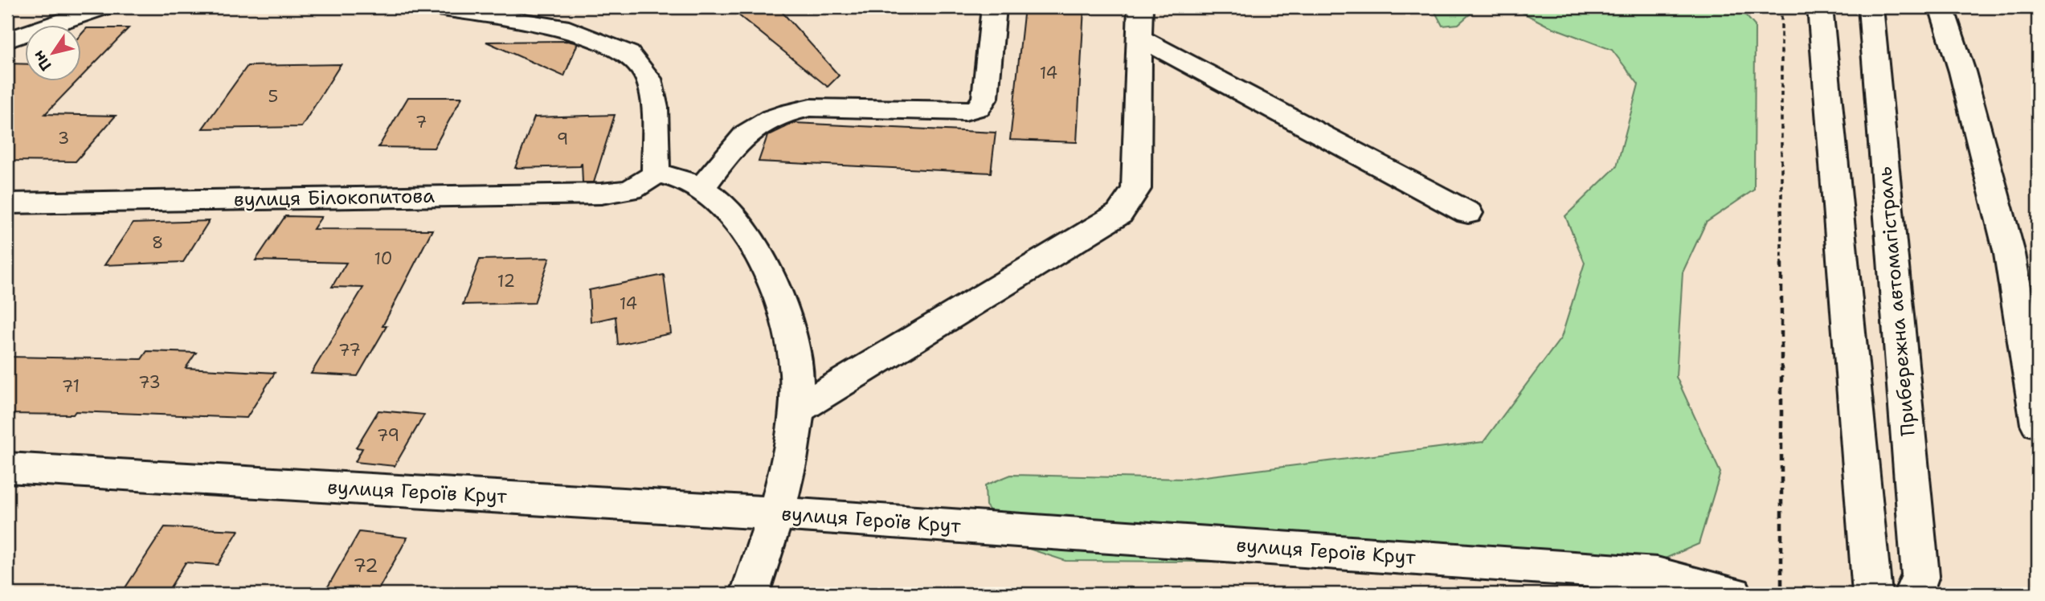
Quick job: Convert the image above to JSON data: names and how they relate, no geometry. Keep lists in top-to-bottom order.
{
  "streets": {
    "street": ["вулиця Білокопитова", "Прибережна автомагістраль", "вулиця Героїв Крут"]
  },
  "house_numbers": [
    "14",
    "5",
    "7",
    "3",
    "9",
    "8",
    "10",
    "12",
    "14",
    "77",
    "73",
    "71",
    "79",
    "72"
  ],
  "north": "bottom left"
}
